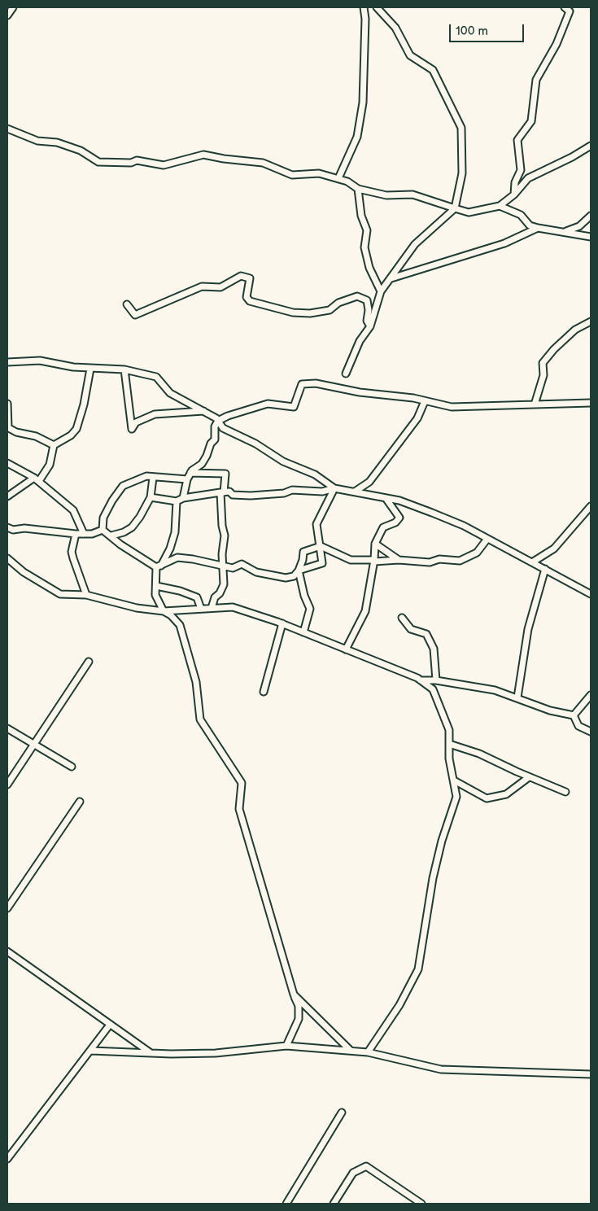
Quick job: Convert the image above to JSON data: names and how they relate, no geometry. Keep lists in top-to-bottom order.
{
  "scale_bar": "100 m"
}
